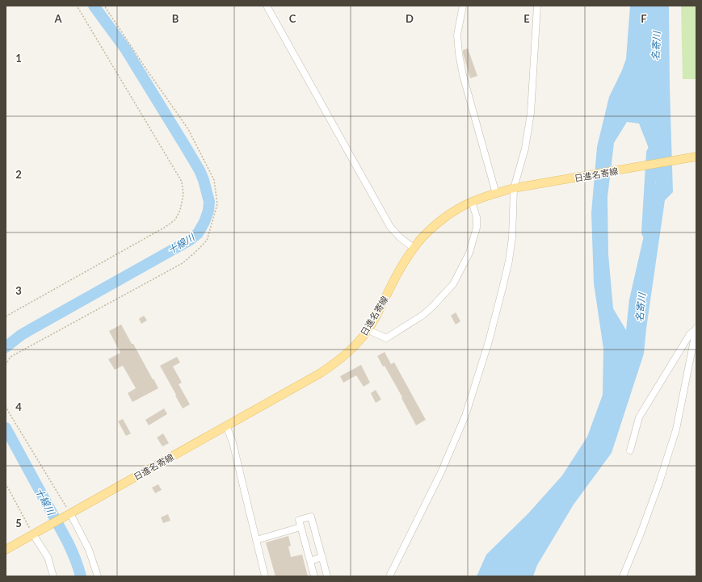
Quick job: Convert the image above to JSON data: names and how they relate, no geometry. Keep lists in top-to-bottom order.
{
  "streets": {
    "main road": ["日進名寄線"]
  },
  "water": ["名寄川", "十線川"],
  "grid": {
    "columns": [
      "A",
      "B",
      "C",
      "D",
      "E",
      "F"
    ],
    "rows": [
      "1",
      "2",
      "3",
      "4",
      "5"
    ]
  }
}
